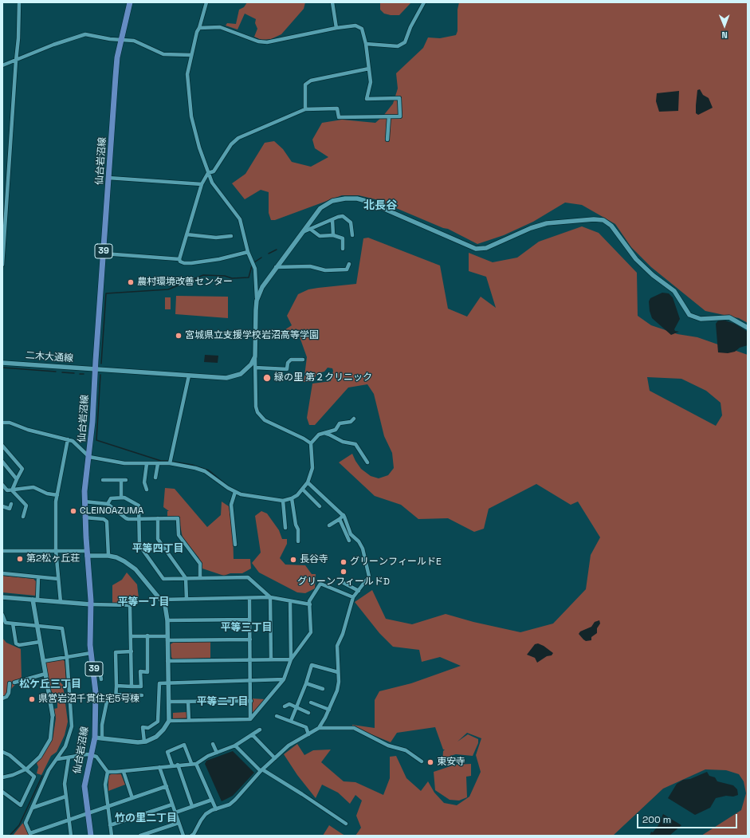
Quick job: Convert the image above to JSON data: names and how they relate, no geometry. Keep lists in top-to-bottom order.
{
  "streets": {
    "main road": ["仙台岩沼線", "39"],
    "street": ["二木大通線"]
  },
  "crossings": [
    ["仙台岩沼線", "二木大通線"]
  ],
  "districts": [
    "北長谷",
    "平等四丁目",
    "平等一丁目",
    "平等三丁目",
    "松ケ丘三丁目",
    "平等二丁目",
    "竹の里二丁目"
  ],
  "places": [
    "農村環境改善センター",
    "宮城県立支援学校岩沼高等学園",
    "緑の里 第２クリニック",
    "CLEINOAZUMA",
    "第2松ヶ丘荘",
    "長谷寺",
    "グリーンフィールドE",
    "グリーンフィールドD",
    "県営岩沼千貫住宅5号棟",
    "東安寺"
  ],
  "scale_bar": "200 m",
  "north": "bottom"
}
